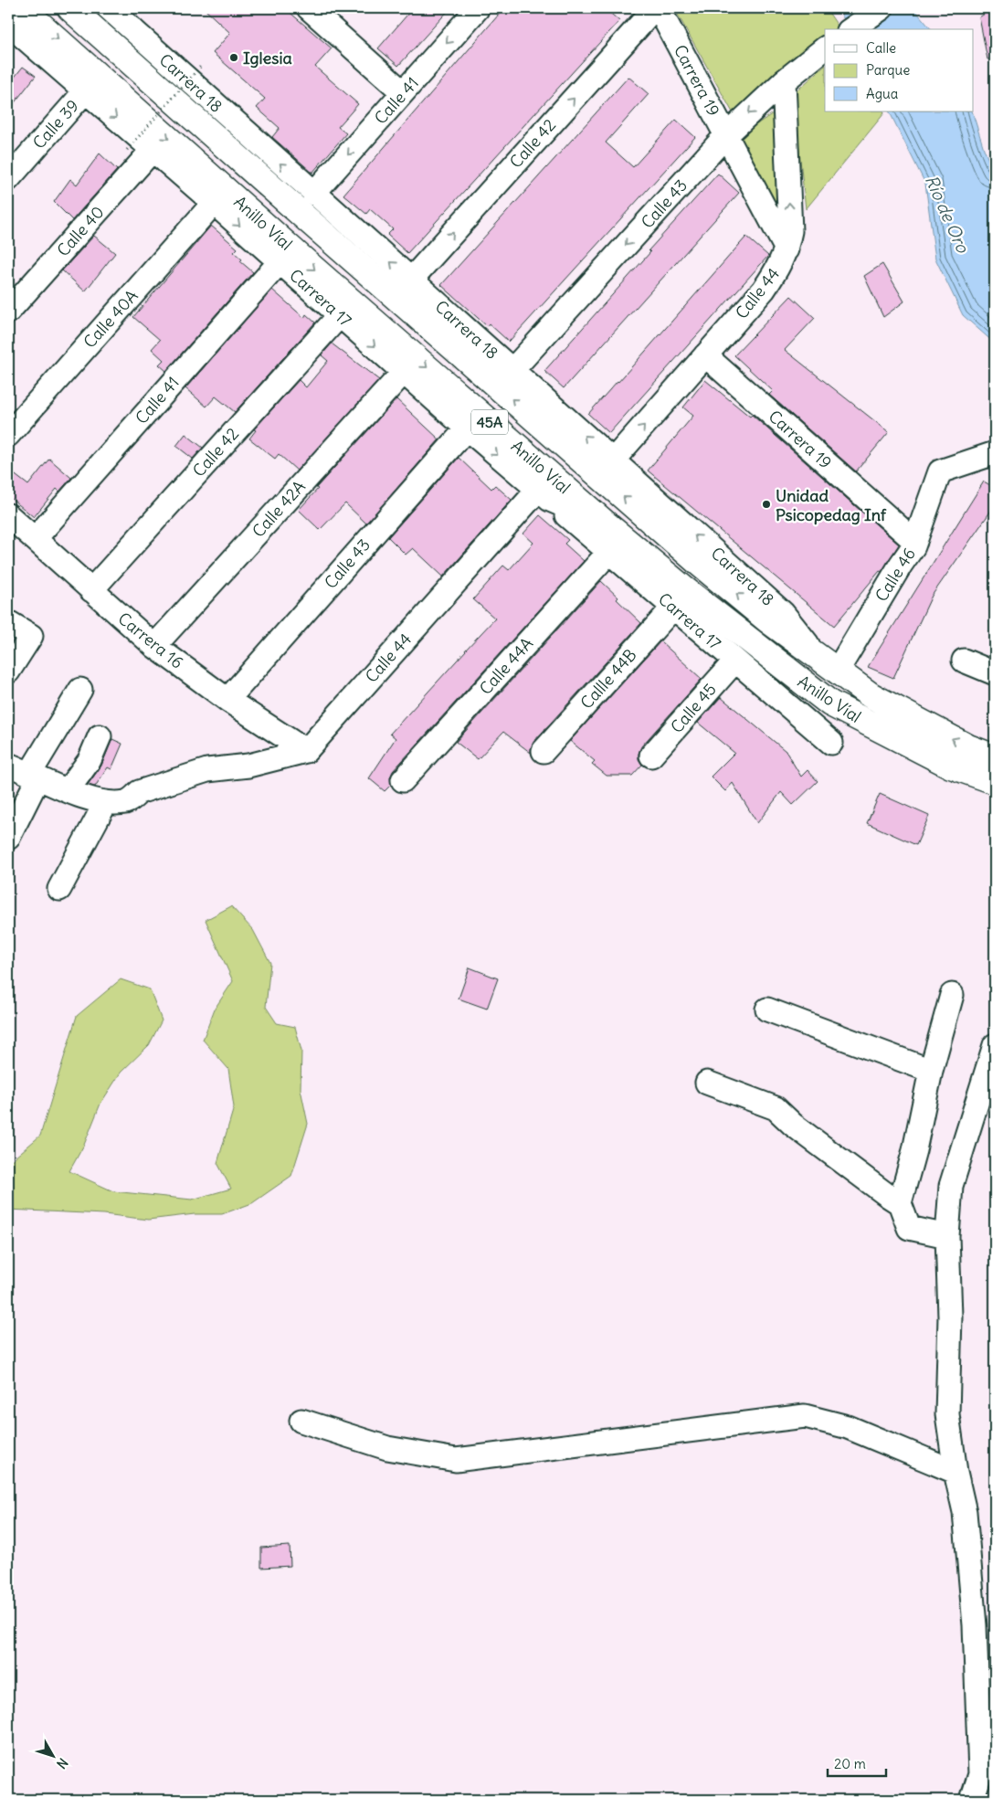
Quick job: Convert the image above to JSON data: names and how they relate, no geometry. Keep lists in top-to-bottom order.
{
  "streets": {
    "highway": ["Anillo Víal", "45A"],
    "street": [
      "Carrera 19",
      "Carrera 18",
      "Calle 41",
      "Calle 39",
      "Calle 42",
      "Calle 43",
      "Calle 40",
      "Calle 44",
      "Carrera 17",
      "Calle 40A",
      "Calle 42A",
      "Calle 46",
      "Carrera 16",
      "Calle 44A",
      "Callle 44B",
      "Calle 45"
    ]
  },
  "crossings": [
    ["Carrera 19", "Calle 43"],
    ["Carrera 19", "Calle 44"],
    ["Carrera 19", "Calle 46"],
    ["Carrera 18", "Calle 41"],
    ["Carrera 18", "Calle 42"],
    ["Carrera 18", "Calle 43"],
    ["Carrera 18", "Anillo Víal"],
    ["Carrera 18", "Calle 44"],
    ["Carrera 18", "Calle 46"],
    ["Calle 41", "Carrera 17"],
    ["Calle 41", "Carrera 16"],
    ["Calle 39", "Carrera 17"],
    ["Calle 42", "Carrera 17"],
    ["Calle 42", "Carrera 16"],
    ["Calle 43", "Calle 44"],
    ["Calle 43", "Carrera 17"],
    ["Calle 43", "Carrera 16"],
    ["Anillo Víal", "Carrera 17"],
    ["Anillo Víal", "Calle 46"],
    ["Calle 40", "Carrera 17"],
    ["Calle 44", "Carrera 17"],
    ["Calle 44", "Carrera 16"],
    ["Carrera 17", "Calle 40A"],
    ["Carrera 17", "Calle 42A"],
    ["Carrera 17", "Calle 44A"],
    ["Carrera 17", "Callle 44B"],
    ["Carrera 17", "Calle 45"],
    ["Calle 42A", "Carrera 16"]
  ],
  "one_way": [
    "Carrera 18",
    "Calle 41",
    "Calle 42",
    "Calle 43",
    "Calle 44"
  ],
  "water": ["Río de Oro"],
  "places": ["Iglesia", "Unidad Psicopedag Inf"],
  "legend": ["Calle", "Parque", "Agua"],
  "scale_bar": "20 m",
  "north": "bottom right"
}
